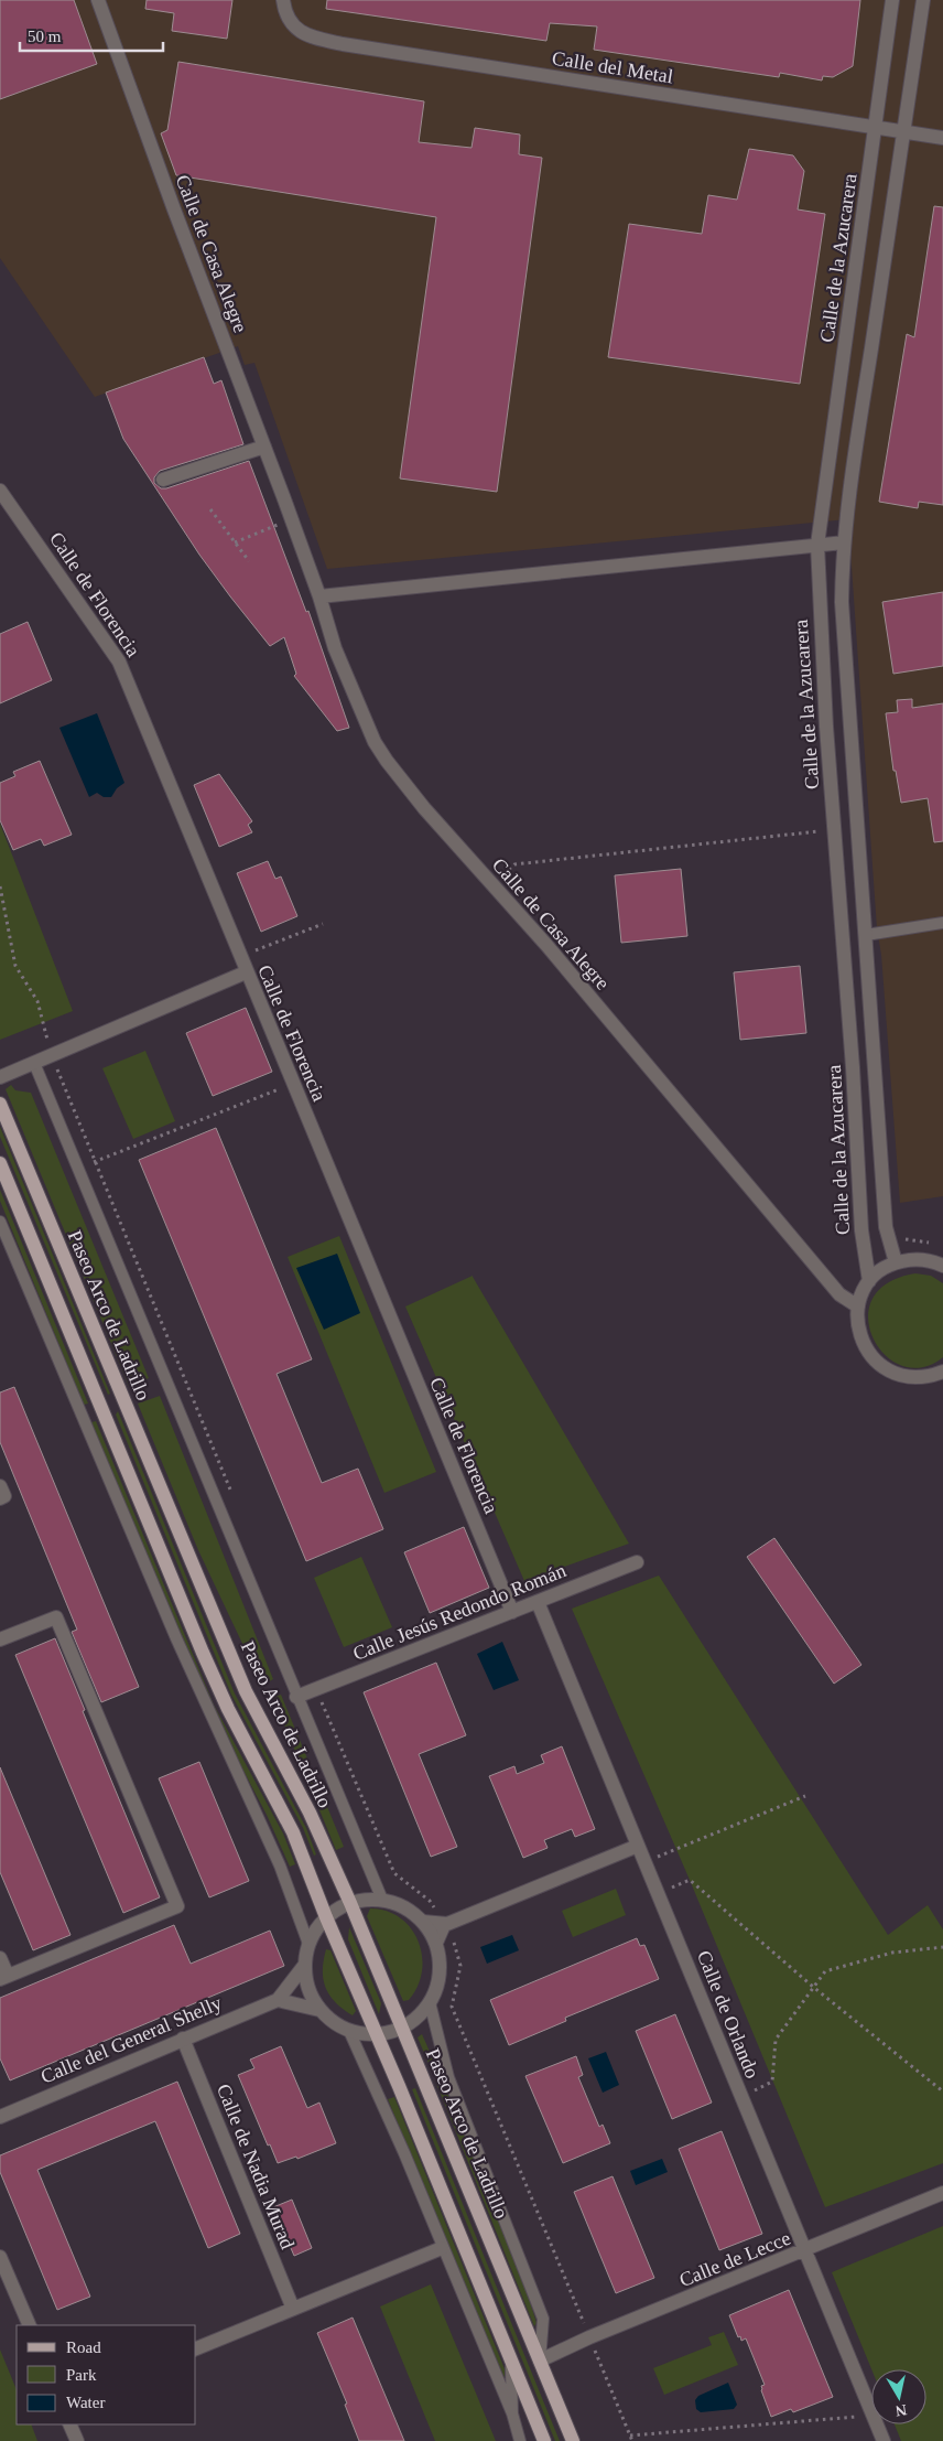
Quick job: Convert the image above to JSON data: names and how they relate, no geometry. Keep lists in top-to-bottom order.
{
  "streets": {
    "main road": ["Paseo Arco de Ladrillo"],
    "street": [
      "Calle del Metal",
      "Calle de Casa Alegre",
      "Calle de la Azucarera",
      "Calle de Florencia",
      "Calle Jesús Redondo Román",
      "Calle de Orlando",
      "Calle del General Shelly",
      "Calle de Nadia Murad",
      "Calle de Lecce"
    ]
  },
  "crossings": [
    ["Calle del Metal", "Calle de la Azucarera"],
    ["Calle de Florencia", "Calle Jesús Redondo Román"],
    ["Paseo Arco de Ladrillo", "Calle Jesús Redondo Román"],
    ["Paseo Arco de Ladrillo", "Calle de Lecce"],
    ["Calle Jesús Redondo Román", "Calle de Orlando"],
    ["Calle de Orlando", "Calle de Lecce"],
    ["Calle del General Shelly", "Calle de Nadia Murad"]
  ],
  "legend": ["Road", "Park", "Water"],
  "scale_bar": "50 m",
  "north": "bottom"
}
